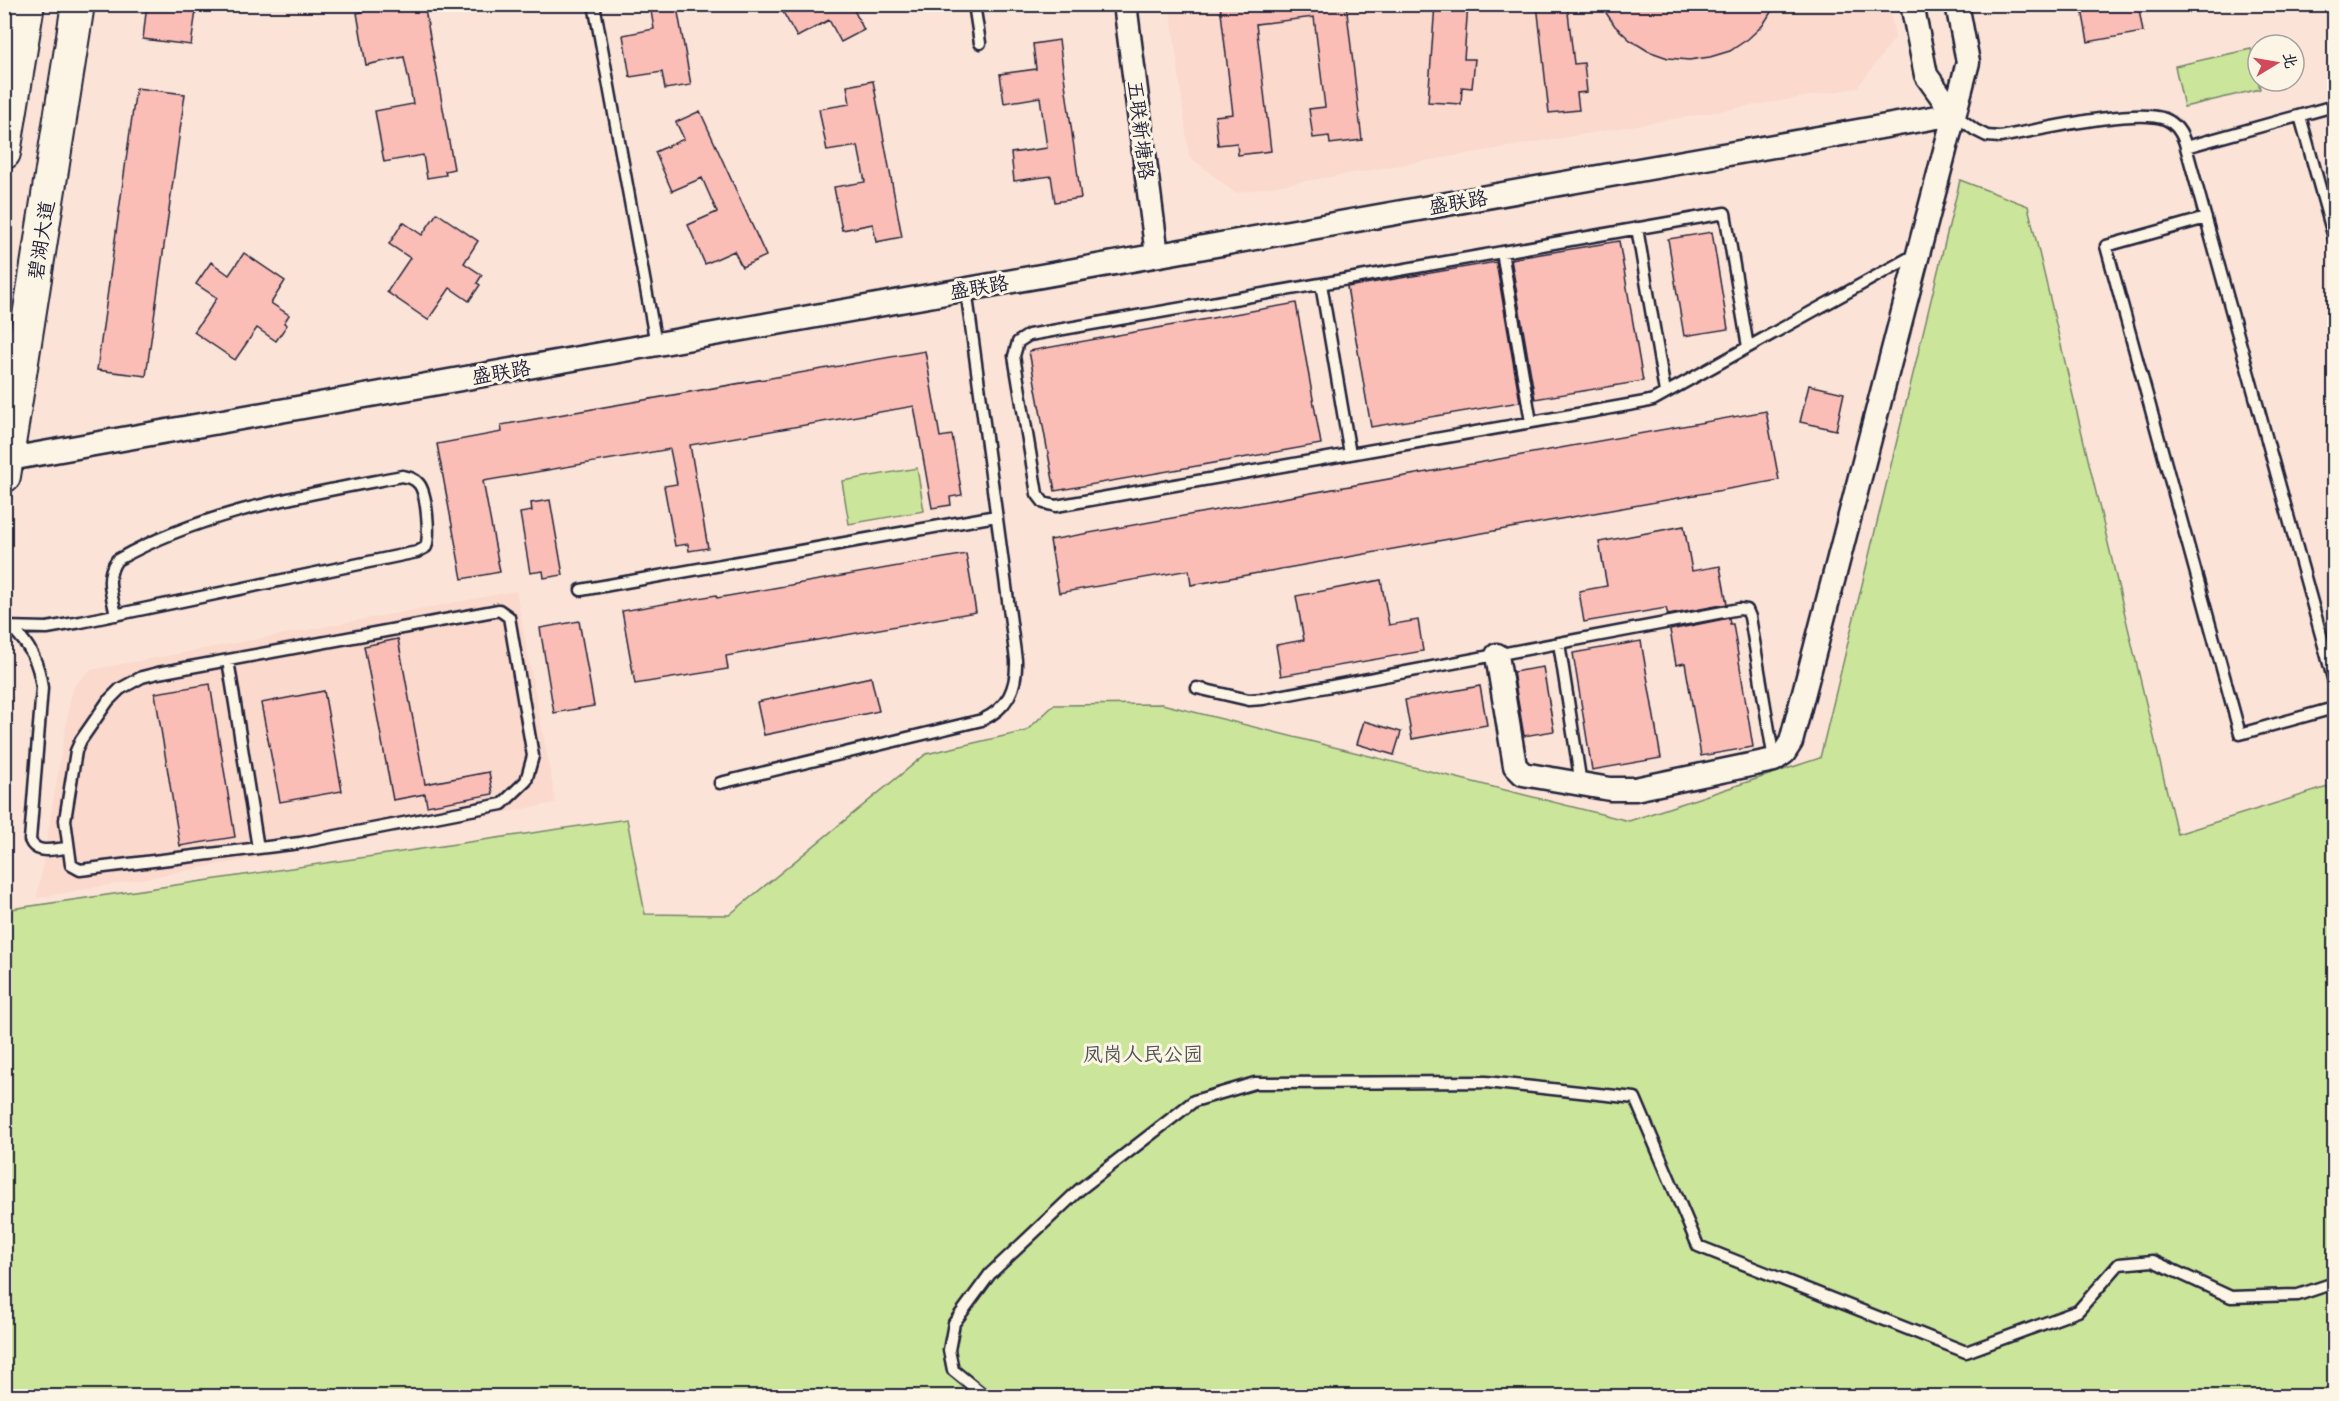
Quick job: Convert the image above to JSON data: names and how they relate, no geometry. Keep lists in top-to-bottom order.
{
  "streets": {
    "street": ["五联新塘路", "盛联路", "碧湖大道"]
  },
  "crossings": [
    ["五联新塘路", "盛联路"],
    ["盛联路", "碧湖大道"]
  ],
  "parks": ["凤岗人民公园"],
  "north": "right"
}
